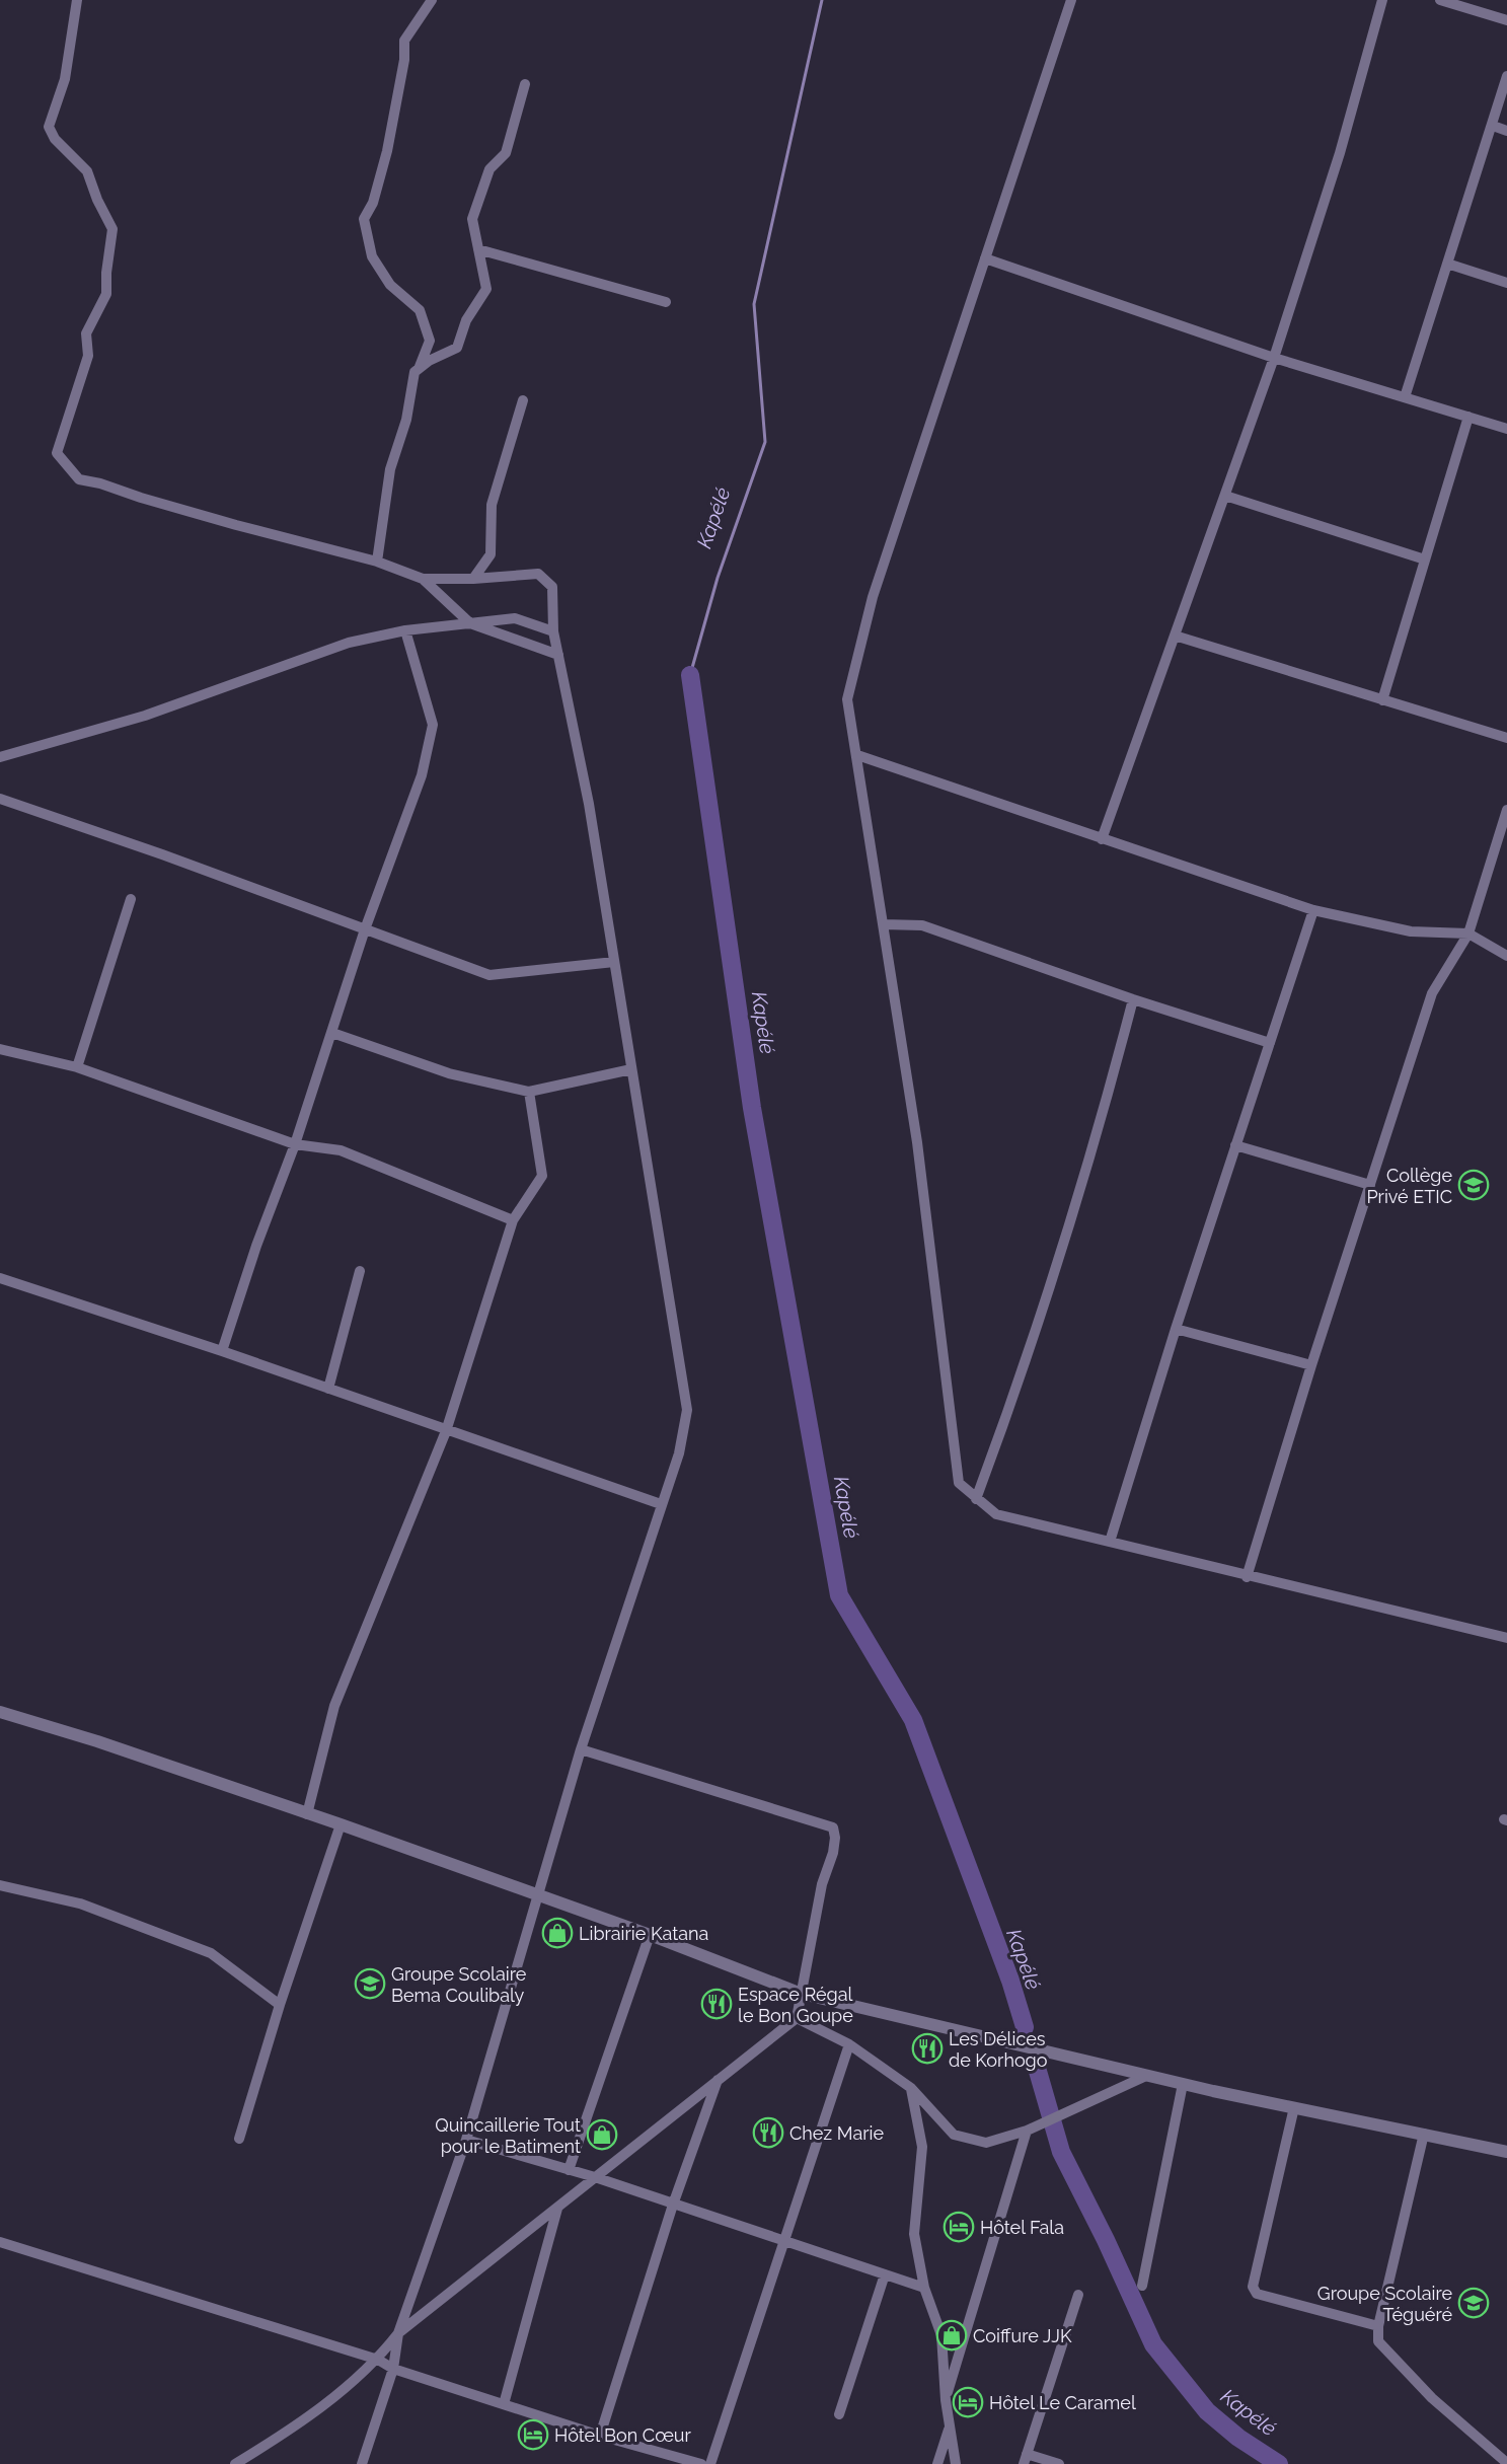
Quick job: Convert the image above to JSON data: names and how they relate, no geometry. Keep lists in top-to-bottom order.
{
  "water": ["Kapélé"],
  "places": {
    "school or university": ["Collège Privé ETIC", "Groupe Scolaire Bema Coulibaly", "Groupe Scolaire Téguéré"],
    "shop": ["Librairie Katana", "Quincaillerie Tout pour le Batiment", "Coiffure JJK"],
    "restaurant": ["Espace Régal le Bon Goupe", "Les Délices de Korhogo", "Chez Marie"],
    "hotel": ["Hôtel Fala", "Hôtel Le Caramel", "Hôtel Bon Cœur"]
  }
}
